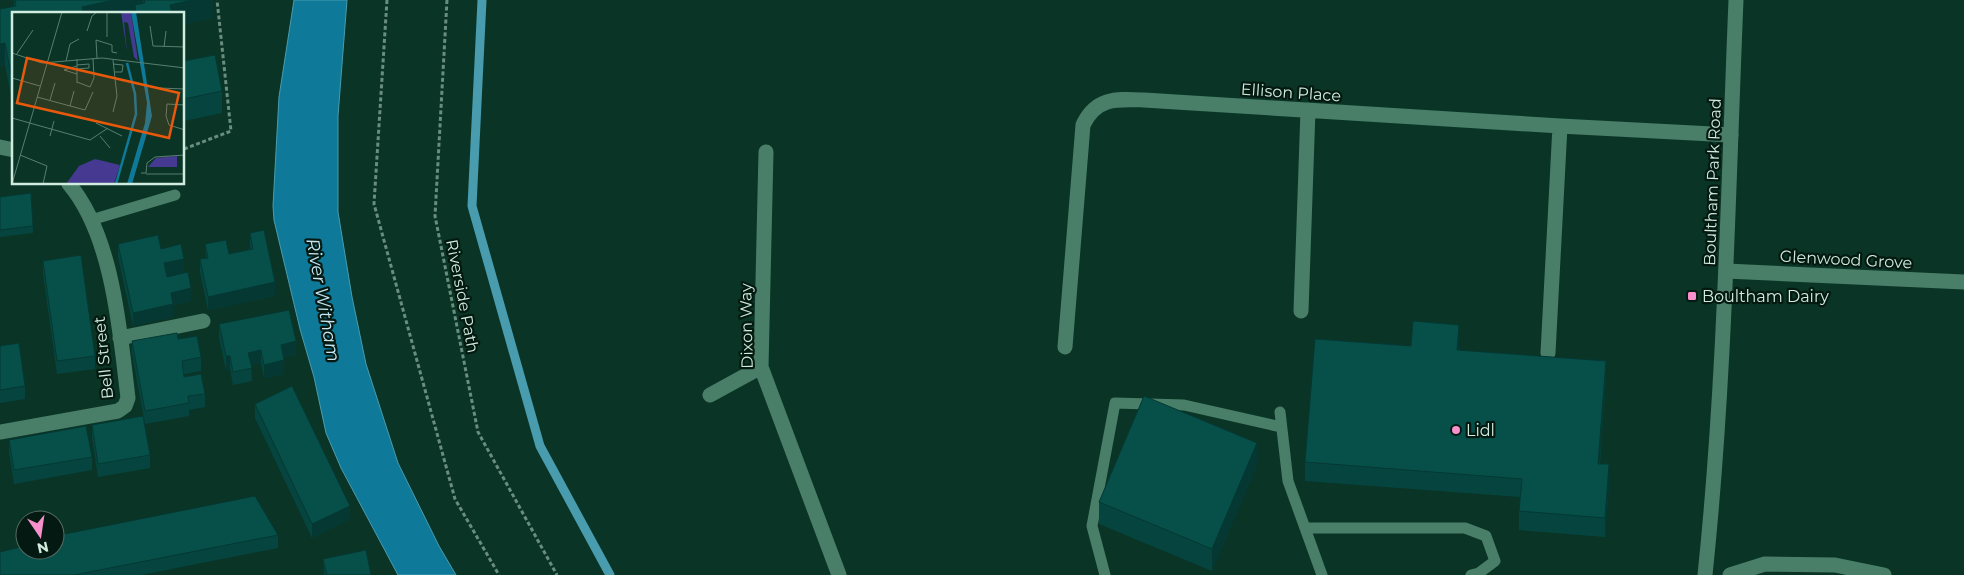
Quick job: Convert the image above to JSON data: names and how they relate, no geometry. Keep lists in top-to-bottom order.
{
  "streets": {
    "street": [
      "Ellison Place",
      "Boultham Park Road",
      "Glenwood Grove",
      "Dixon Way",
      "Bell Street"
    ],
    "path": ["Riverside Path"]
  },
  "crossings": [
    ["Ellison Place", "Boultham Park Road"],
    ["Boultham Park Road", "Glenwood Grove"]
  ],
  "water": ["River Witham"],
  "places": {
    "transit": ["Boultham Dairy"],
    "other": ["Lidl"]
  },
  "north": "bottom"
}
